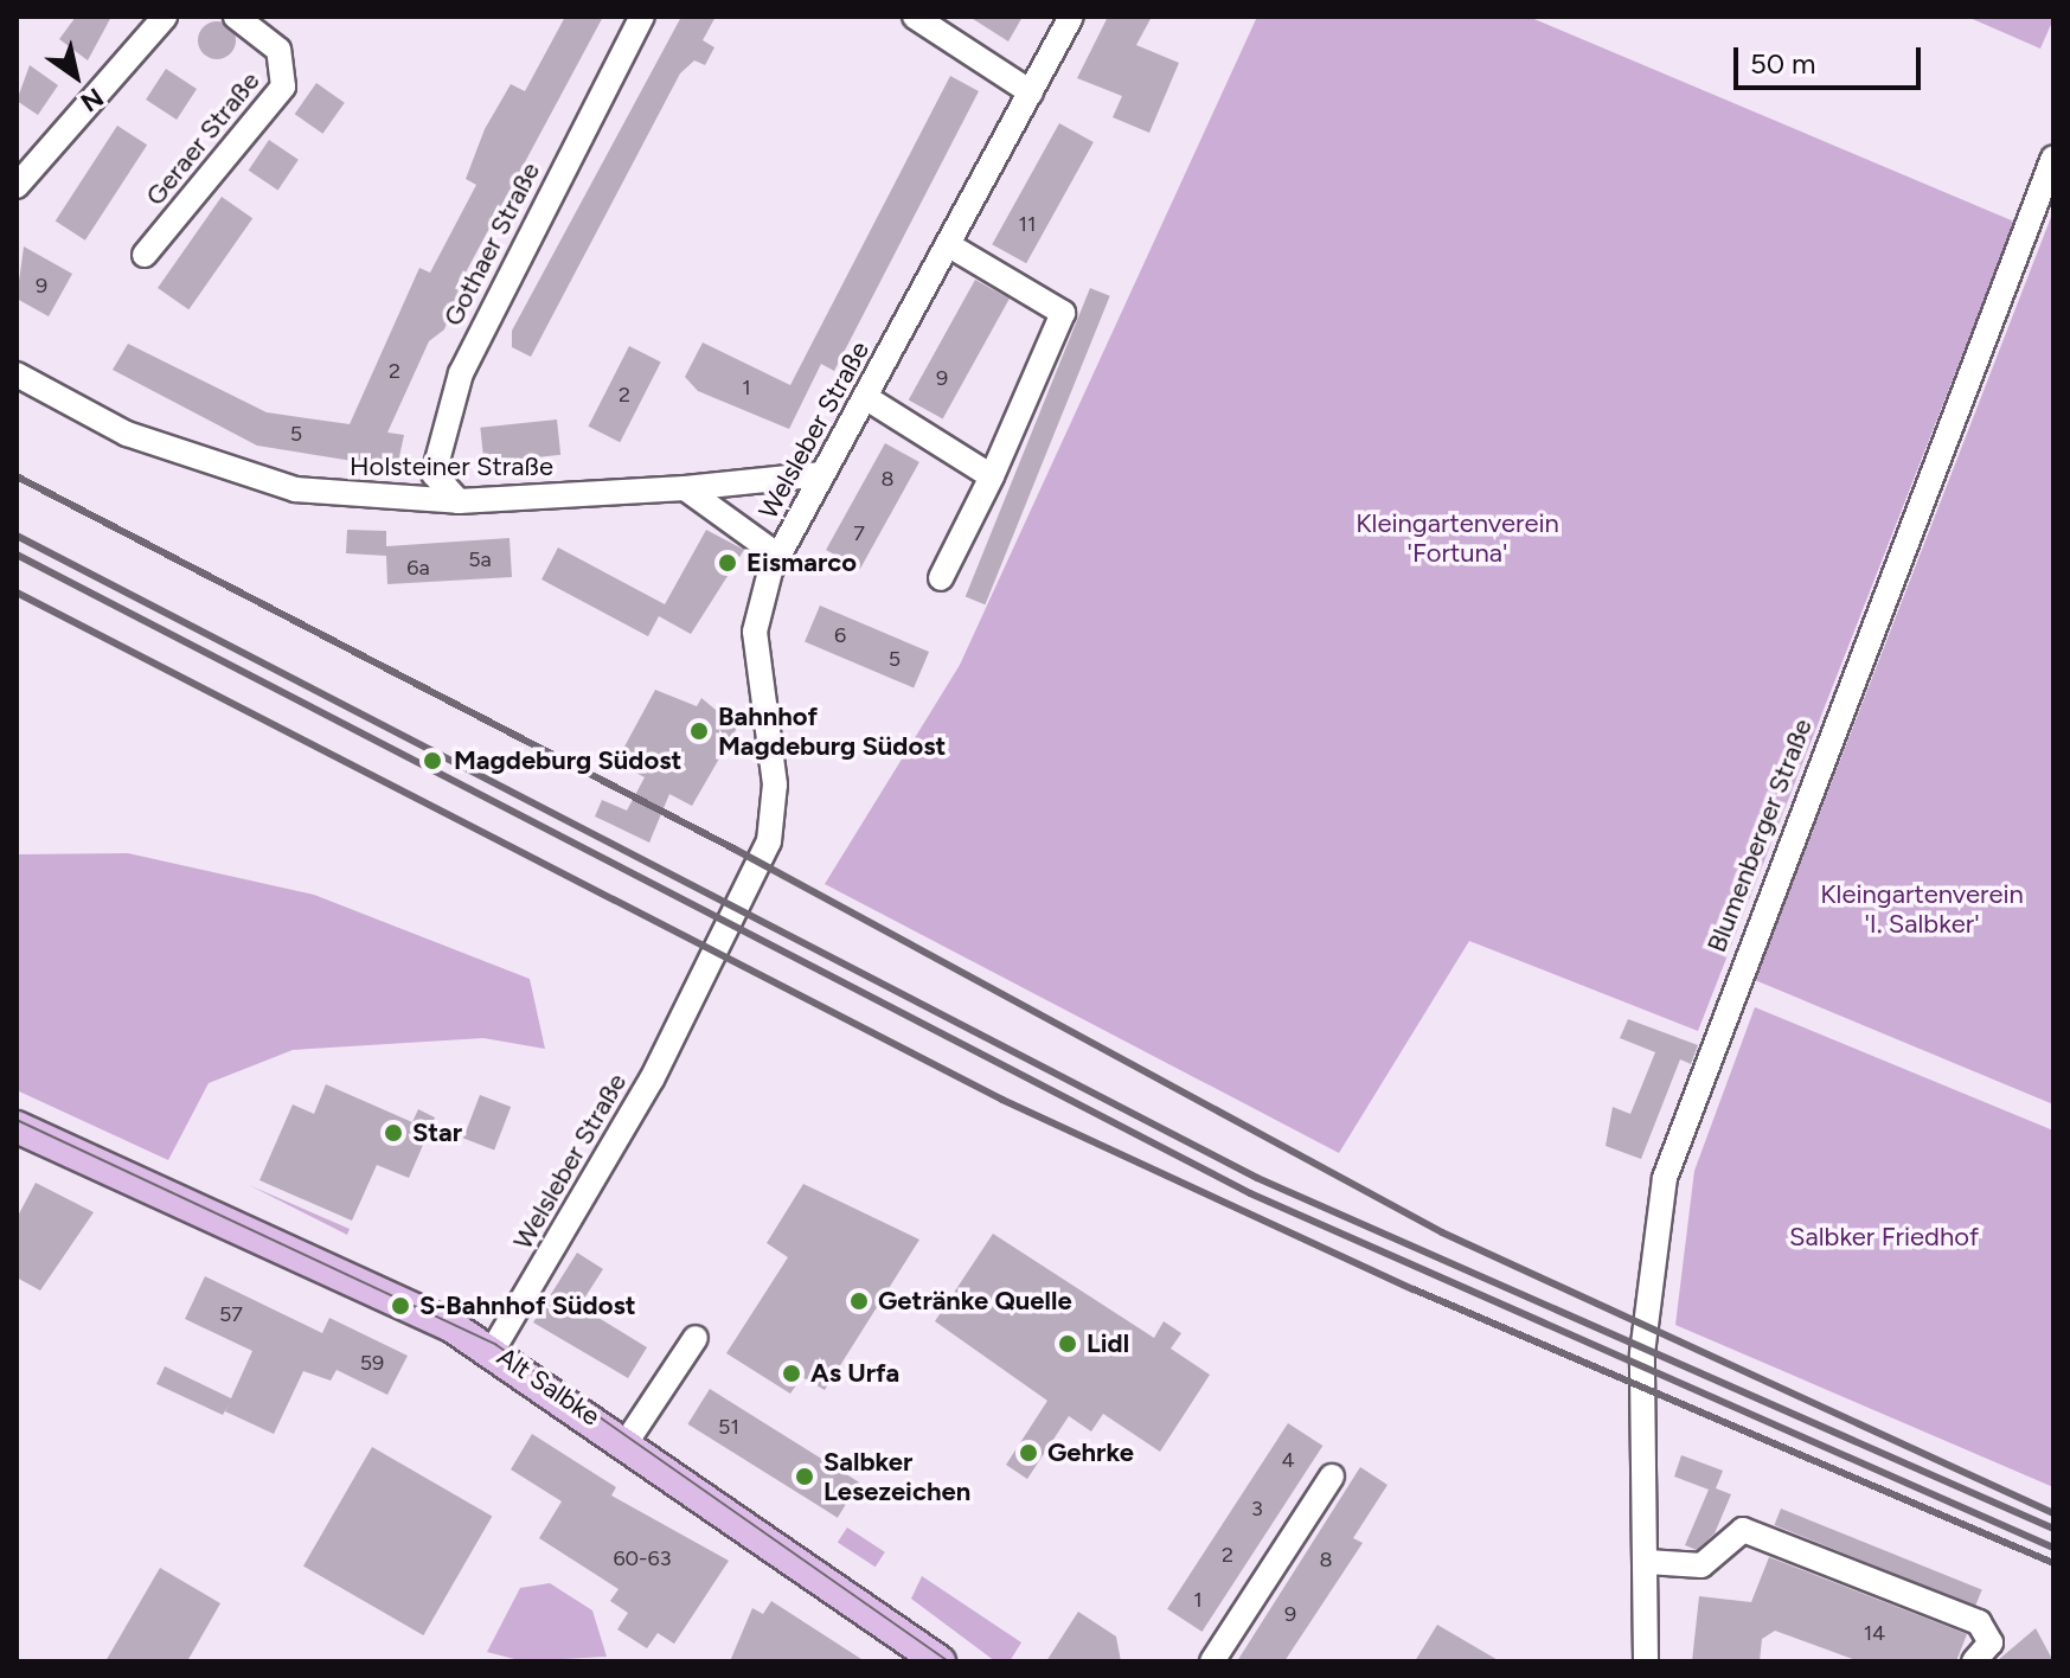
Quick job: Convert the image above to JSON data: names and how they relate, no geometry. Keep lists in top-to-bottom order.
{
  "streets": {
    "main road": ["Alt Salbke"],
    "street": [
      "Geraer Straße",
      "Gothaer Straße",
      "Welsleber Straße",
      "Holsteiner Straße",
      "Blumenberger Straße"
    ]
  },
  "crossings": [
    ["Gothaer Straße", "Holsteiner Straße"],
    ["Welsleber Straße", "Holsteiner Straße"],
    ["Welsleber Straße", "Alt Salbke"]
  ],
  "parks": ["Kleingartenverein 'Fortuna'", "Kleingartenverein 'I. Salbker'", "Salbker Friedhof"],
  "places": [
    "Eismarco",
    "Bahnhof Magdeburg Südost",
    "Magdeburg Südost",
    "Star",
    "Getränke Quelle",
    "S-Bahnhof Südost",
    "Lidl",
    "As Urfa",
    "Gehrke",
    "Salbker Lesezeichen"
  ],
  "house_numbers": [
    "11",
    "9",
    "2",
    "9",
    "1",
    "2",
    "5",
    "8",
    "7",
    "5a",
    "6a",
    "6",
    "5",
    "57",
    "59",
    "51",
    "4",
    "3",
    "2",
    "60-63",
    "8",
    "1",
    "9",
    "14"
  ],
  "scale_bar": "50 m",
  "north": "bottom right"
}
